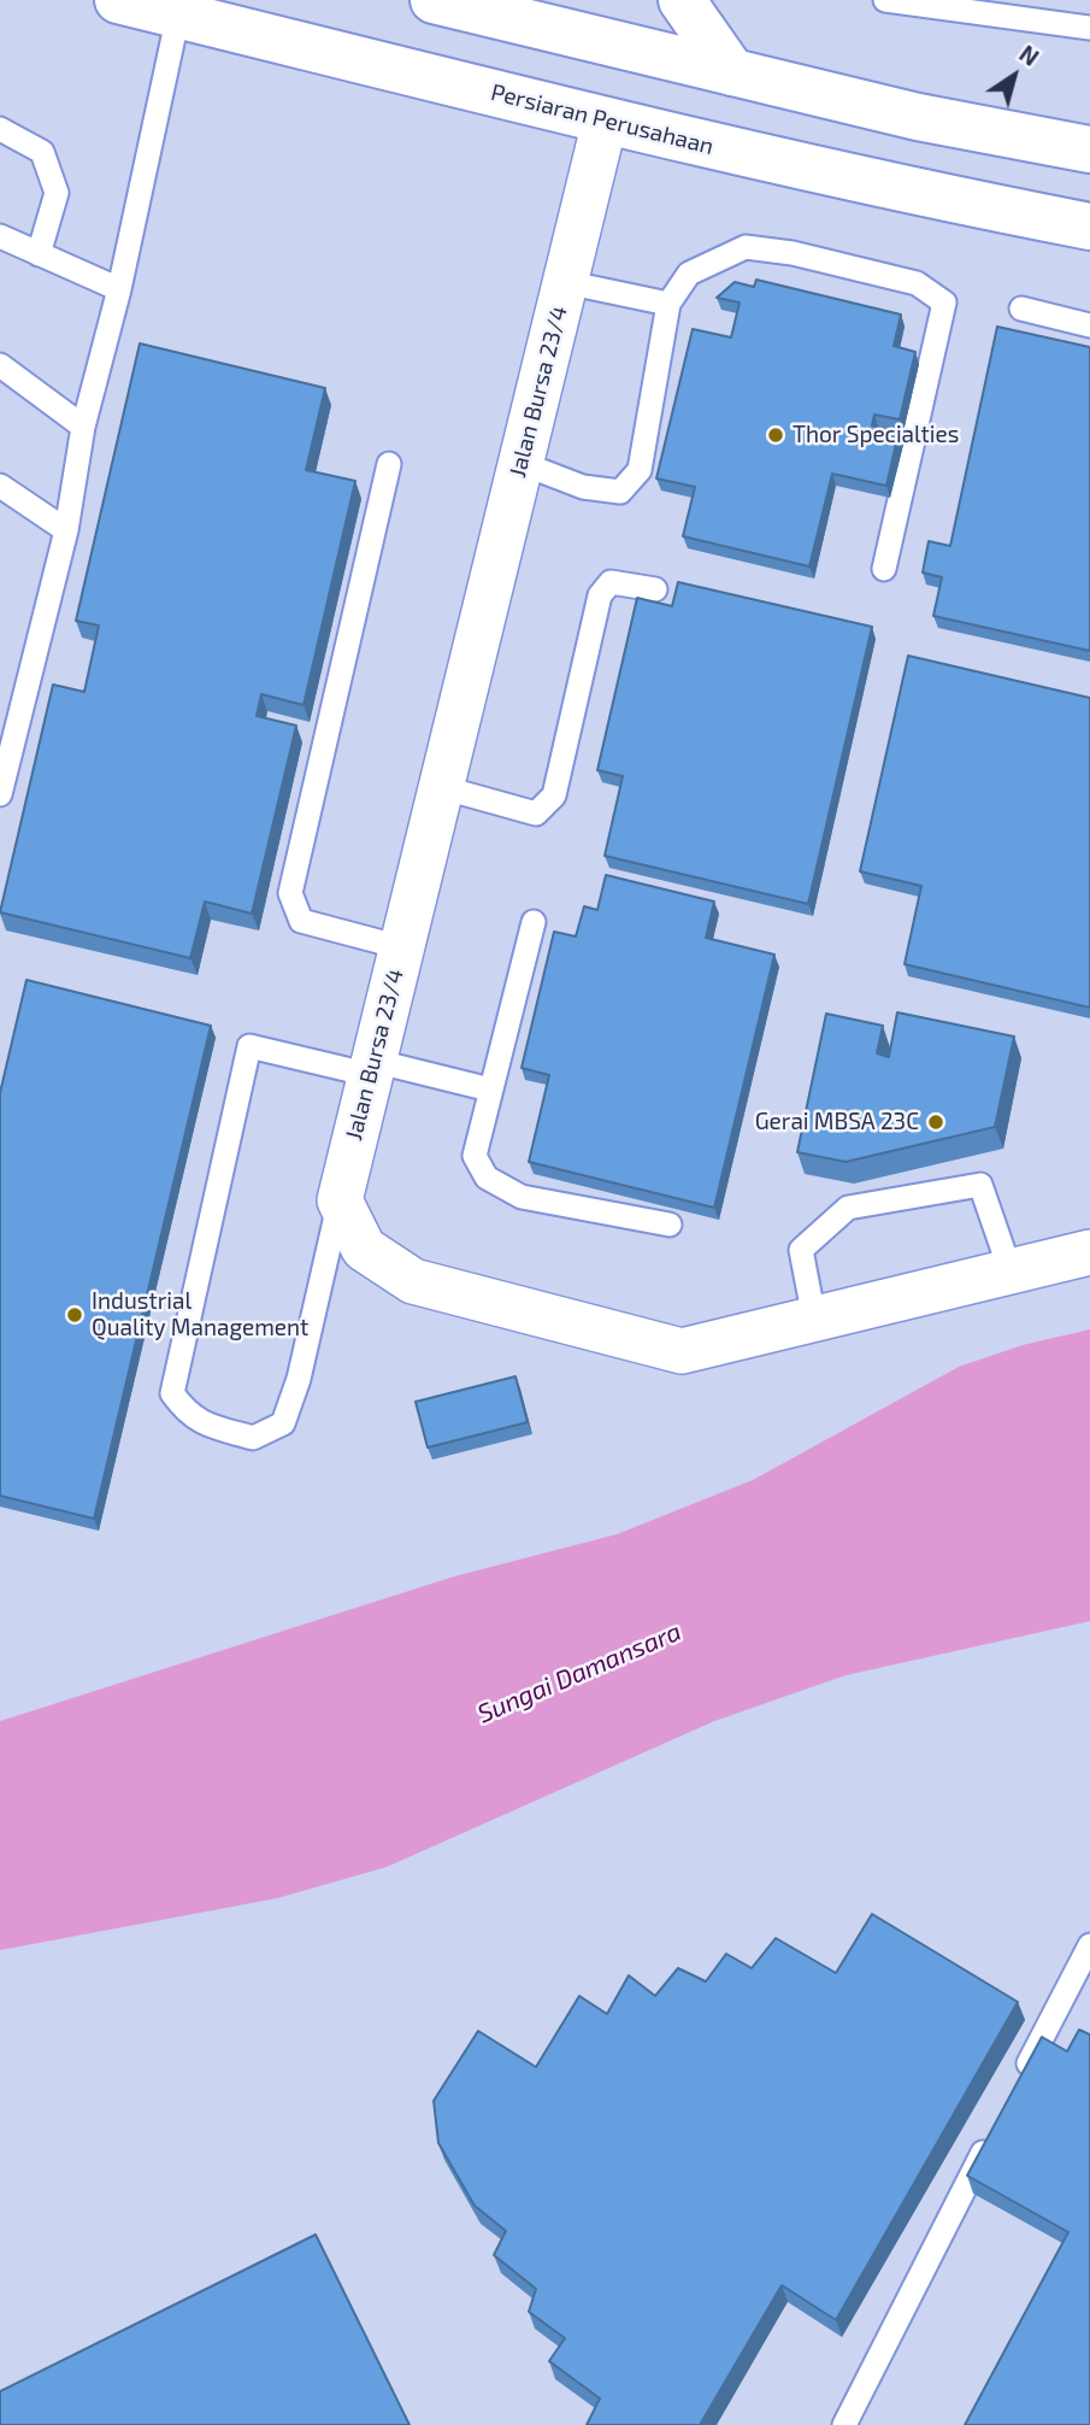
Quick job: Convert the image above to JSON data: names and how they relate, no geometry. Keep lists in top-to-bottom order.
{
  "streets": {
    "main road": ["Persiaran Perusahaan"],
    "street": ["Jalan Bursa 23/4"]
  },
  "crossings": [
    ["Persiaran Perusahaan", "Jalan Bursa 23/4"]
  ],
  "water": ["Sungai Damansara"],
  "places": ["Thor Specialties", "Gerai MBSA 23C", "Industrial Quality Management"],
  "north": "top right"
}
